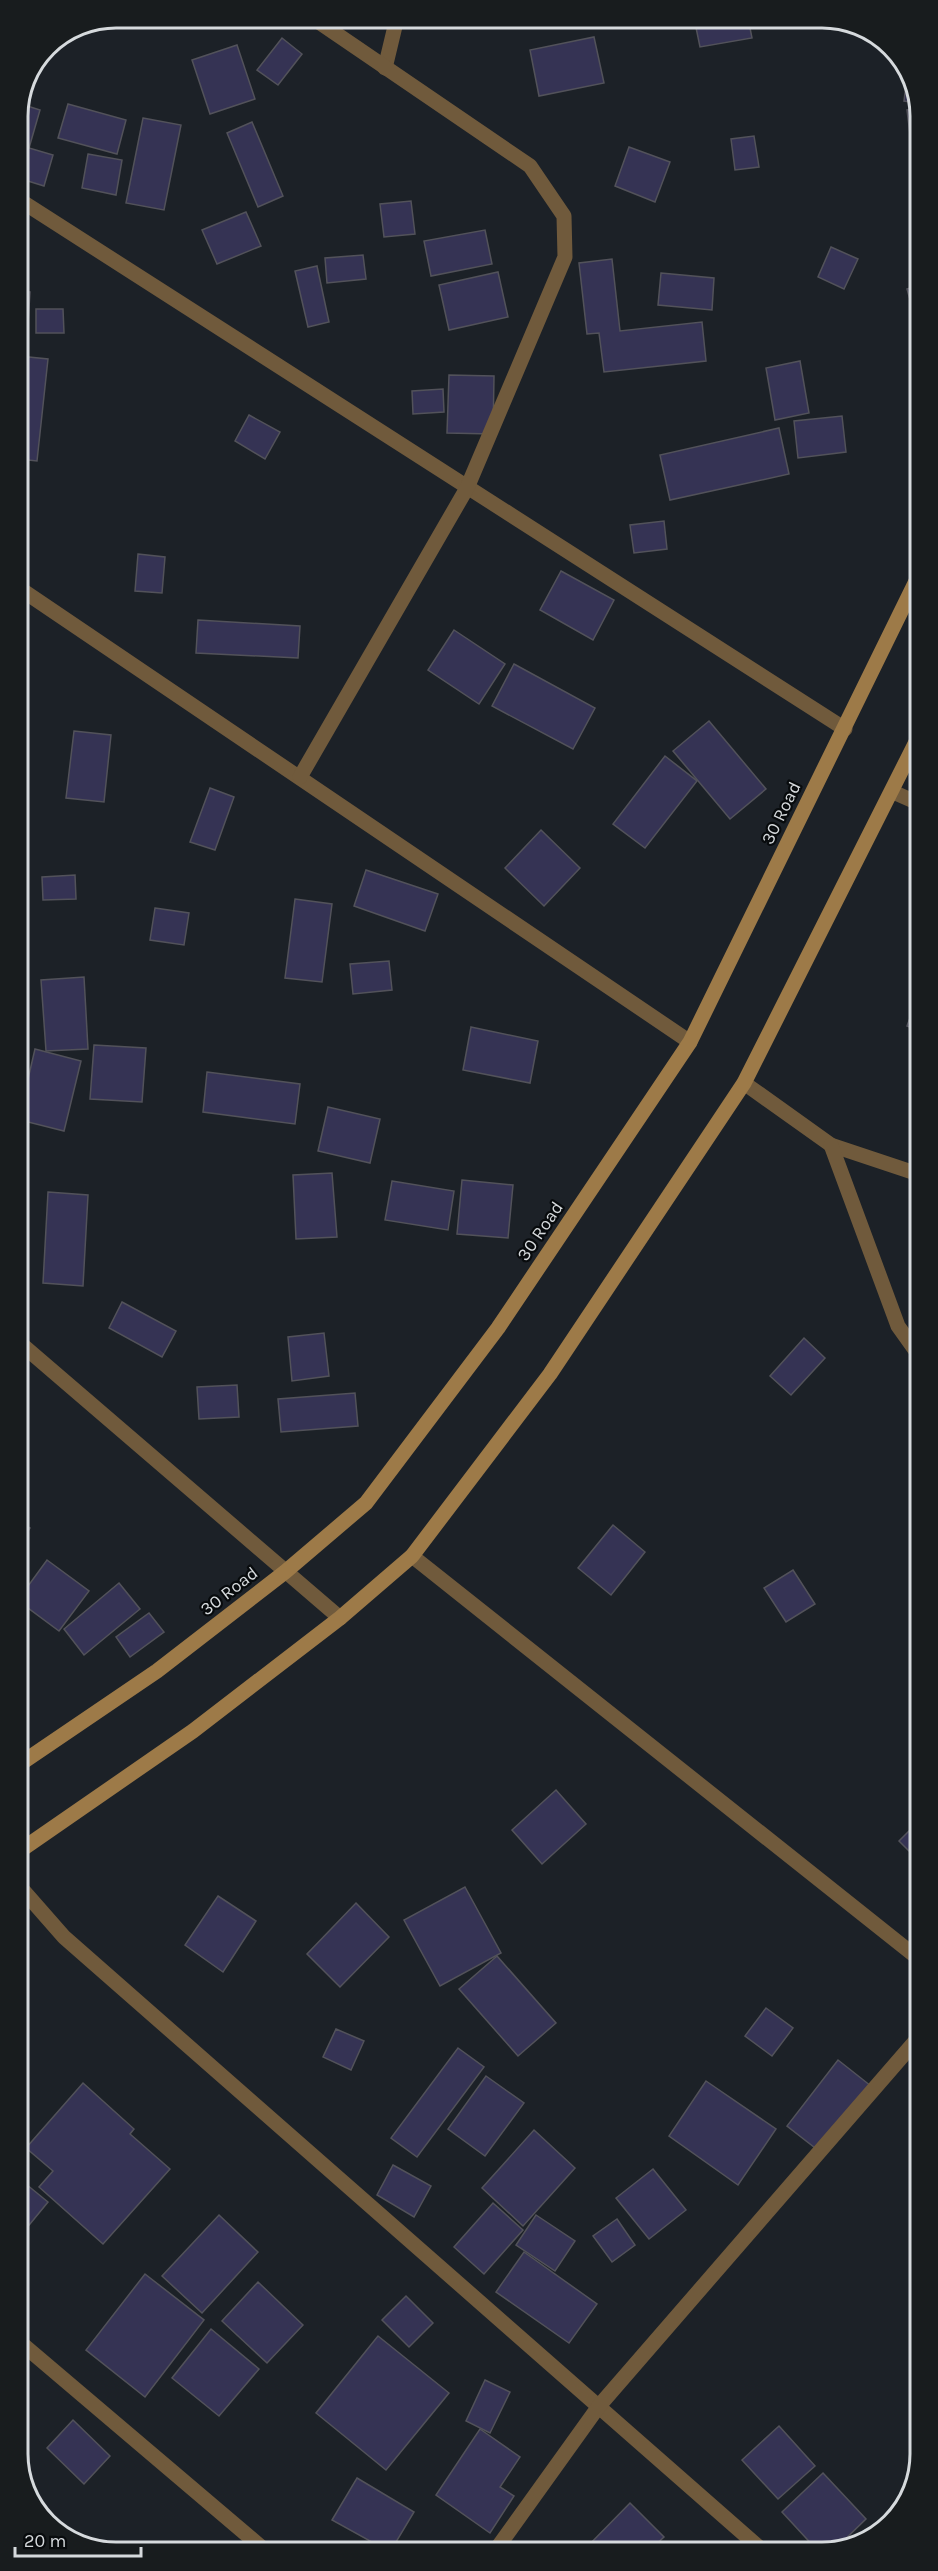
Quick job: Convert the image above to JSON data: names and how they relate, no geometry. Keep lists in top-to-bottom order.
{
  "streets": {
    "main road": ["30 Road"]
  },
  "scale_bar": "20 m"
}
